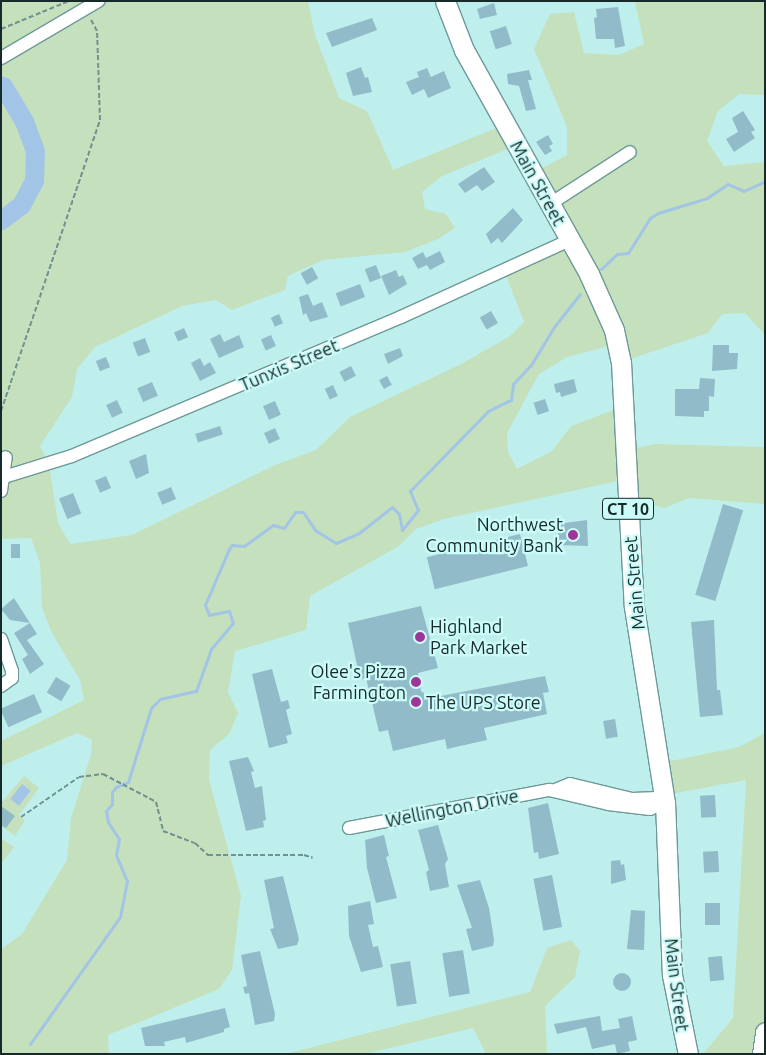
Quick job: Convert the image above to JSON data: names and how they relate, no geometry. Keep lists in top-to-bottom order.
{
  "streets": {
    "highway": ["Main Street", "CT 10"],
    "street": ["Tunxis Street", "Wellington Drive"]
  },
  "crossings": [
    ["Main Street", "Tunxis Street"],
    ["Main Street", "Wellington Drive"]
  ],
  "places": [
    "Northwest Community Bank",
    "Highland Park Market",
    "Olee's Pizza Farmington",
    "The UPS Store"
  ]
}
